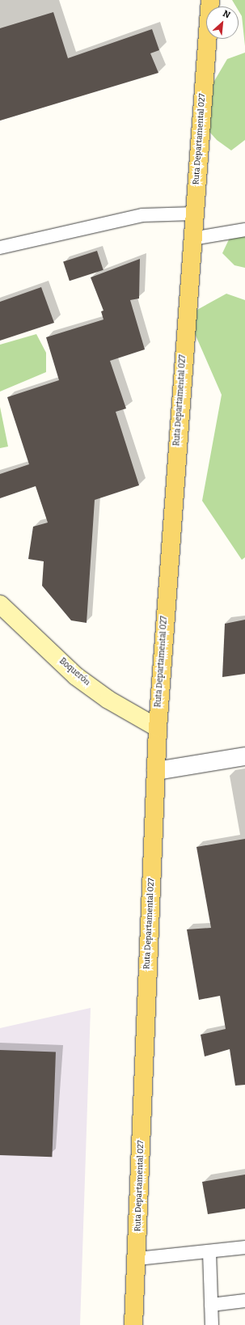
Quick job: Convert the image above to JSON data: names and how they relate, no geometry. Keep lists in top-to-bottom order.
{
  "streets": {
    "main road": ["Ruta Departamental 027"],
    "street": ["Boquerón"]
  },
  "crossings": [
    ["Ruta Departamental 027", "Boquerón"]
  ],
  "north": "top right"
}
